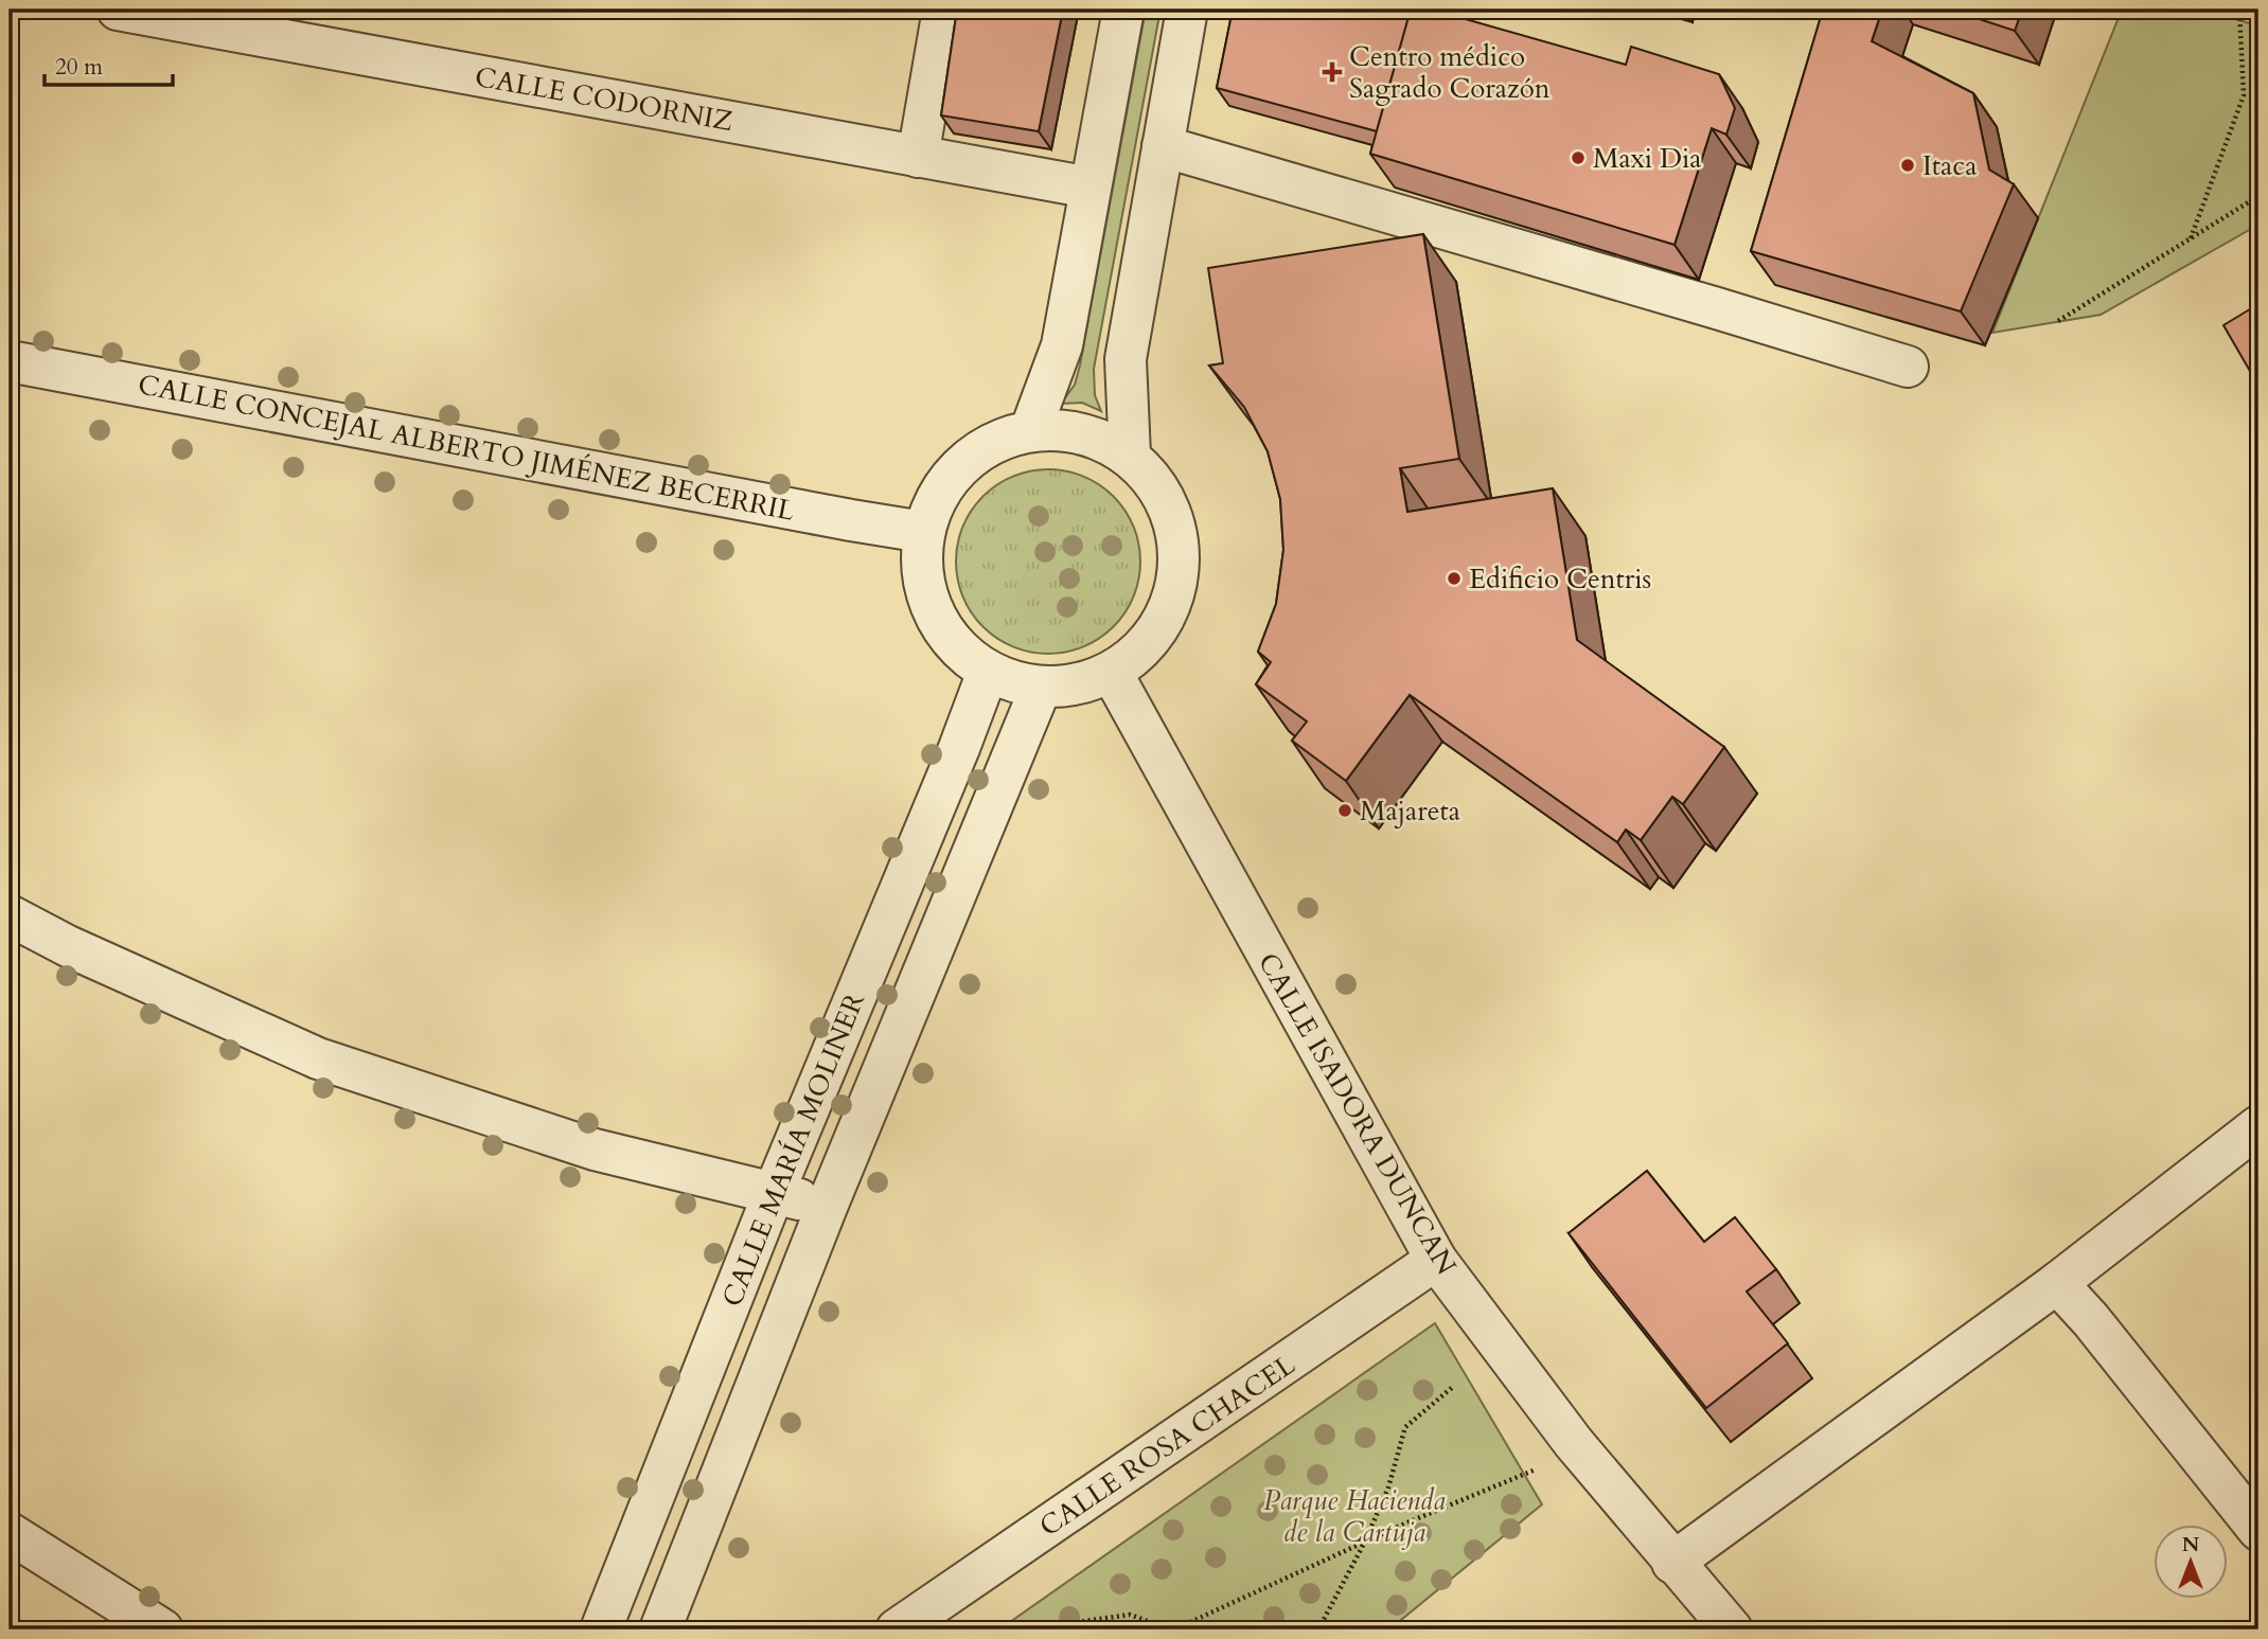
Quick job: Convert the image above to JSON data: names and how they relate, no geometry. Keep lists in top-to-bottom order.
{
  "streets": {
    "street": [
      "CALLE CODORNIZ",
      "CALLE CONCEJAL ALBERTO JIMÉNEZ BECERRIL",
      "CALLE ISADORA DUNCAN",
      "CALLE MARÍA MOLINER",
      "CALLE ROSA CHACEL"
    ]
  },
  "crossings": [
    ["CALLE CONCEJAL ALBERTO JIMÉNEZ BECERRIL", "CALLE ISADORA DUNCAN"],
    ["CALLE CONCEJAL ALBERTO JIMÉNEZ BECERRIL", "CALLE MARÍA MOLINER"],
    ["CALLE ISADORA DUNCAN", "CALLE MARÍA MOLINER"],
    ["CALLE ISADORA DUNCAN", "CALLE ROSA CHACEL"]
  ],
  "parks": ["Parque Hacienda de la Cartuja"],
  "places": {
    "health": ["Centro médico Sagrado Corazón"],
    "other": [
      "Maxi Dia",
      "Itaca",
      "Edificio Centris",
      "Majareta"
    ]
  },
  "scale_bar": "20 m",
  "north": "top"
}
